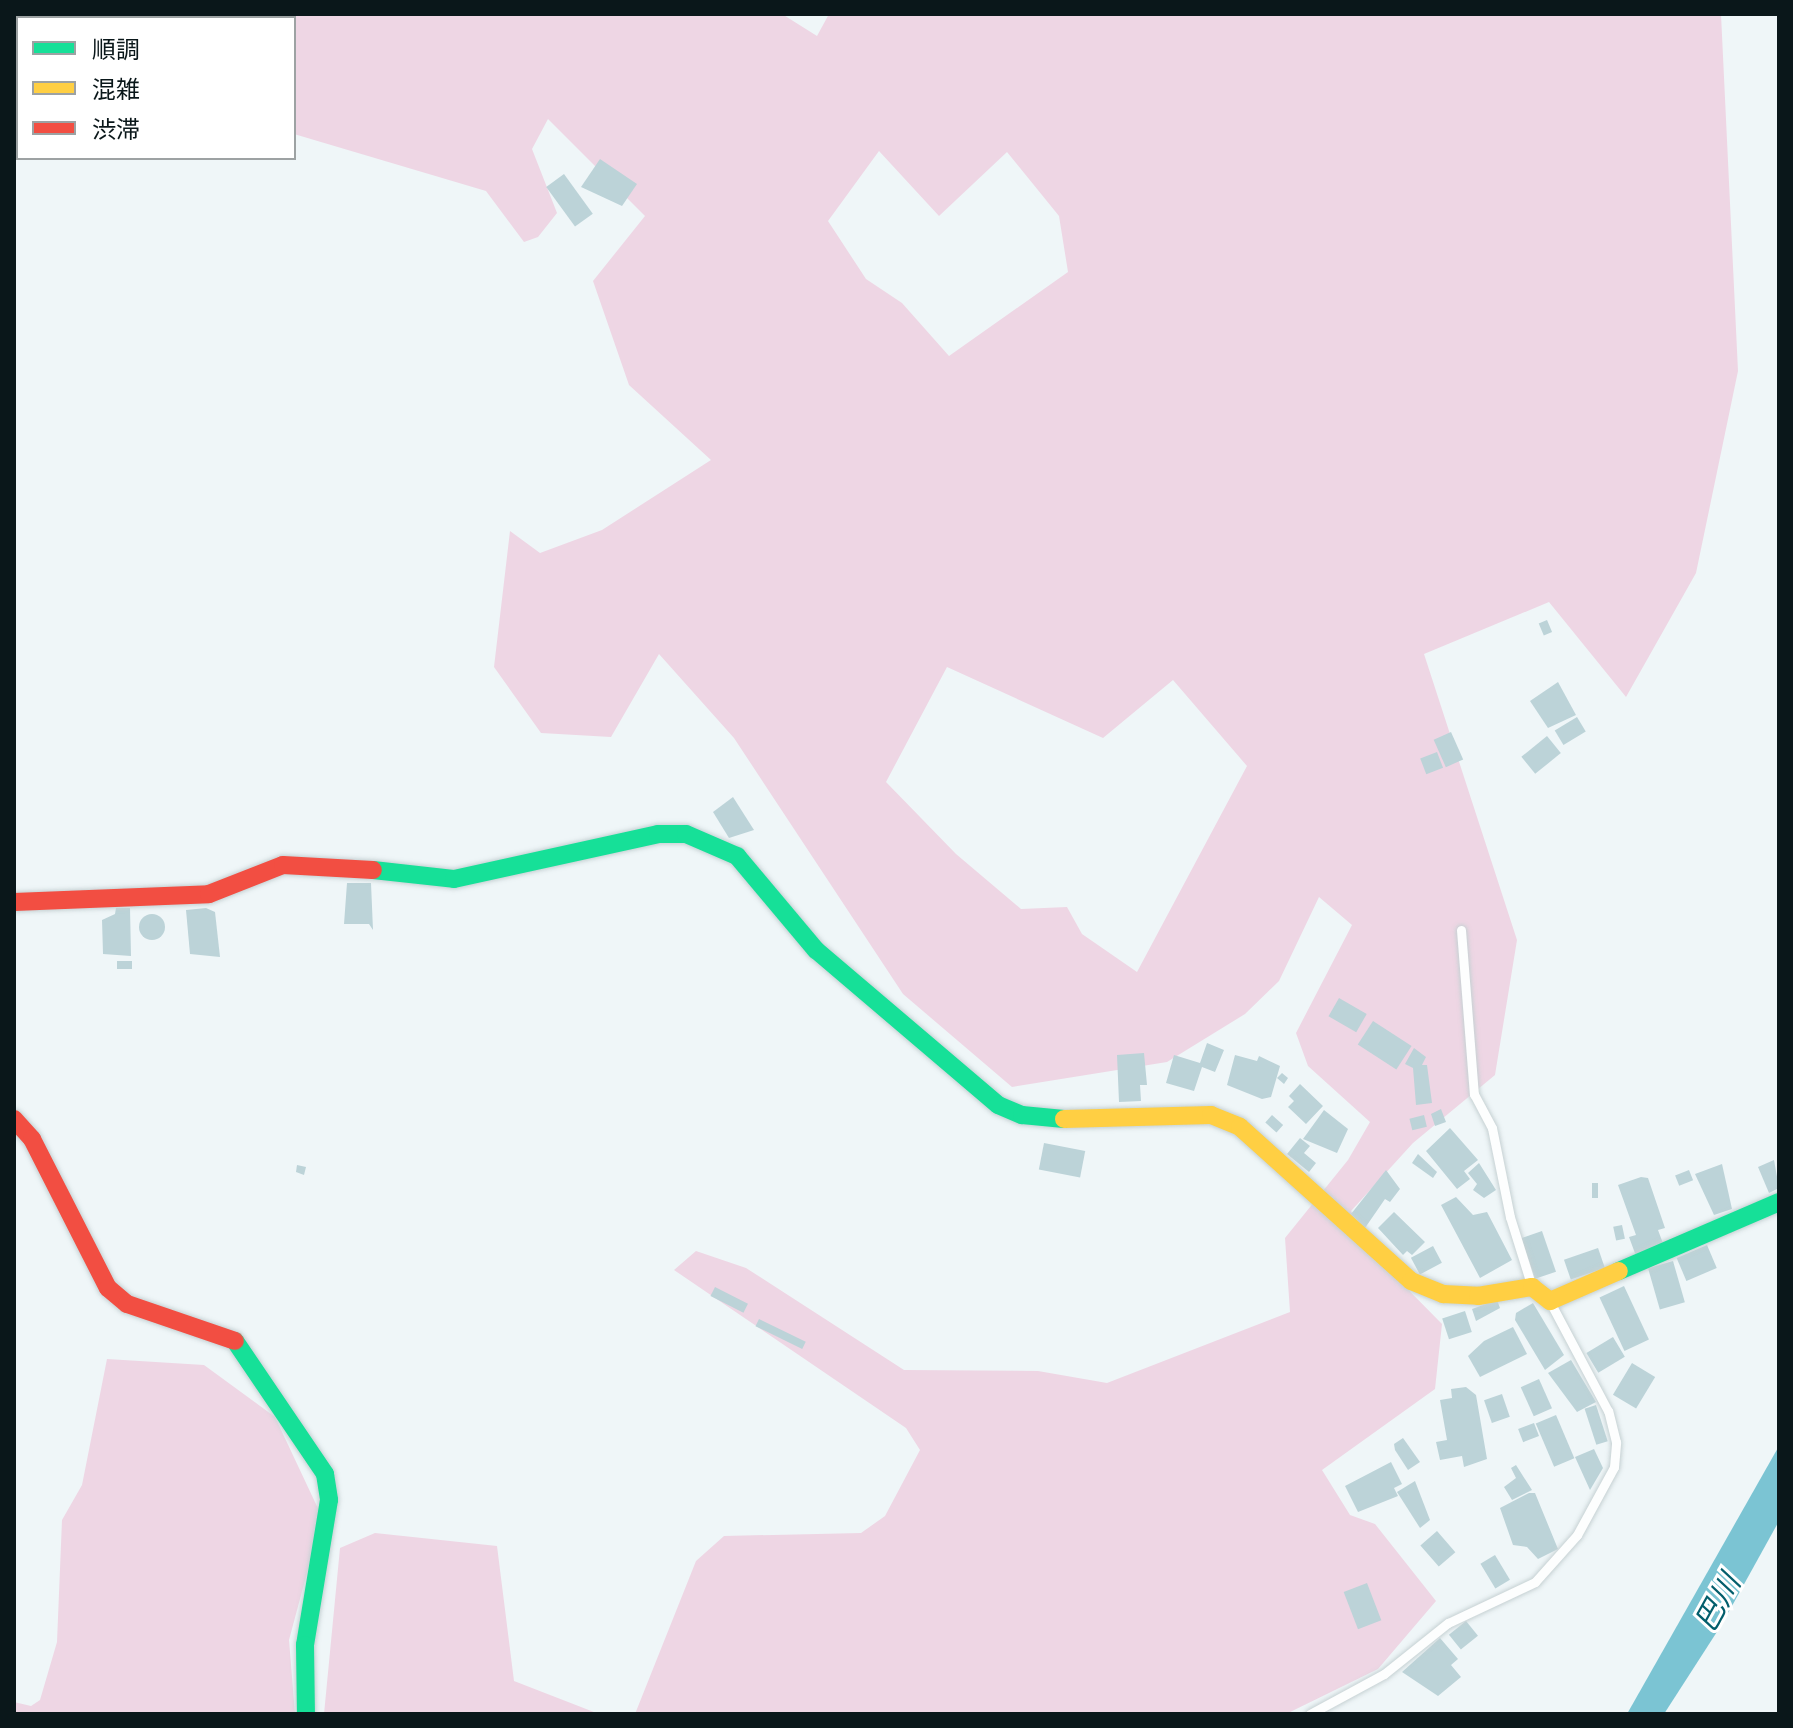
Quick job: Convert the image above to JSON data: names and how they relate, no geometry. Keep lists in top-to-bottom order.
{
  "water": ["巴川"],
  "legend": ["順調", "混雑", "渋滞"]
}
